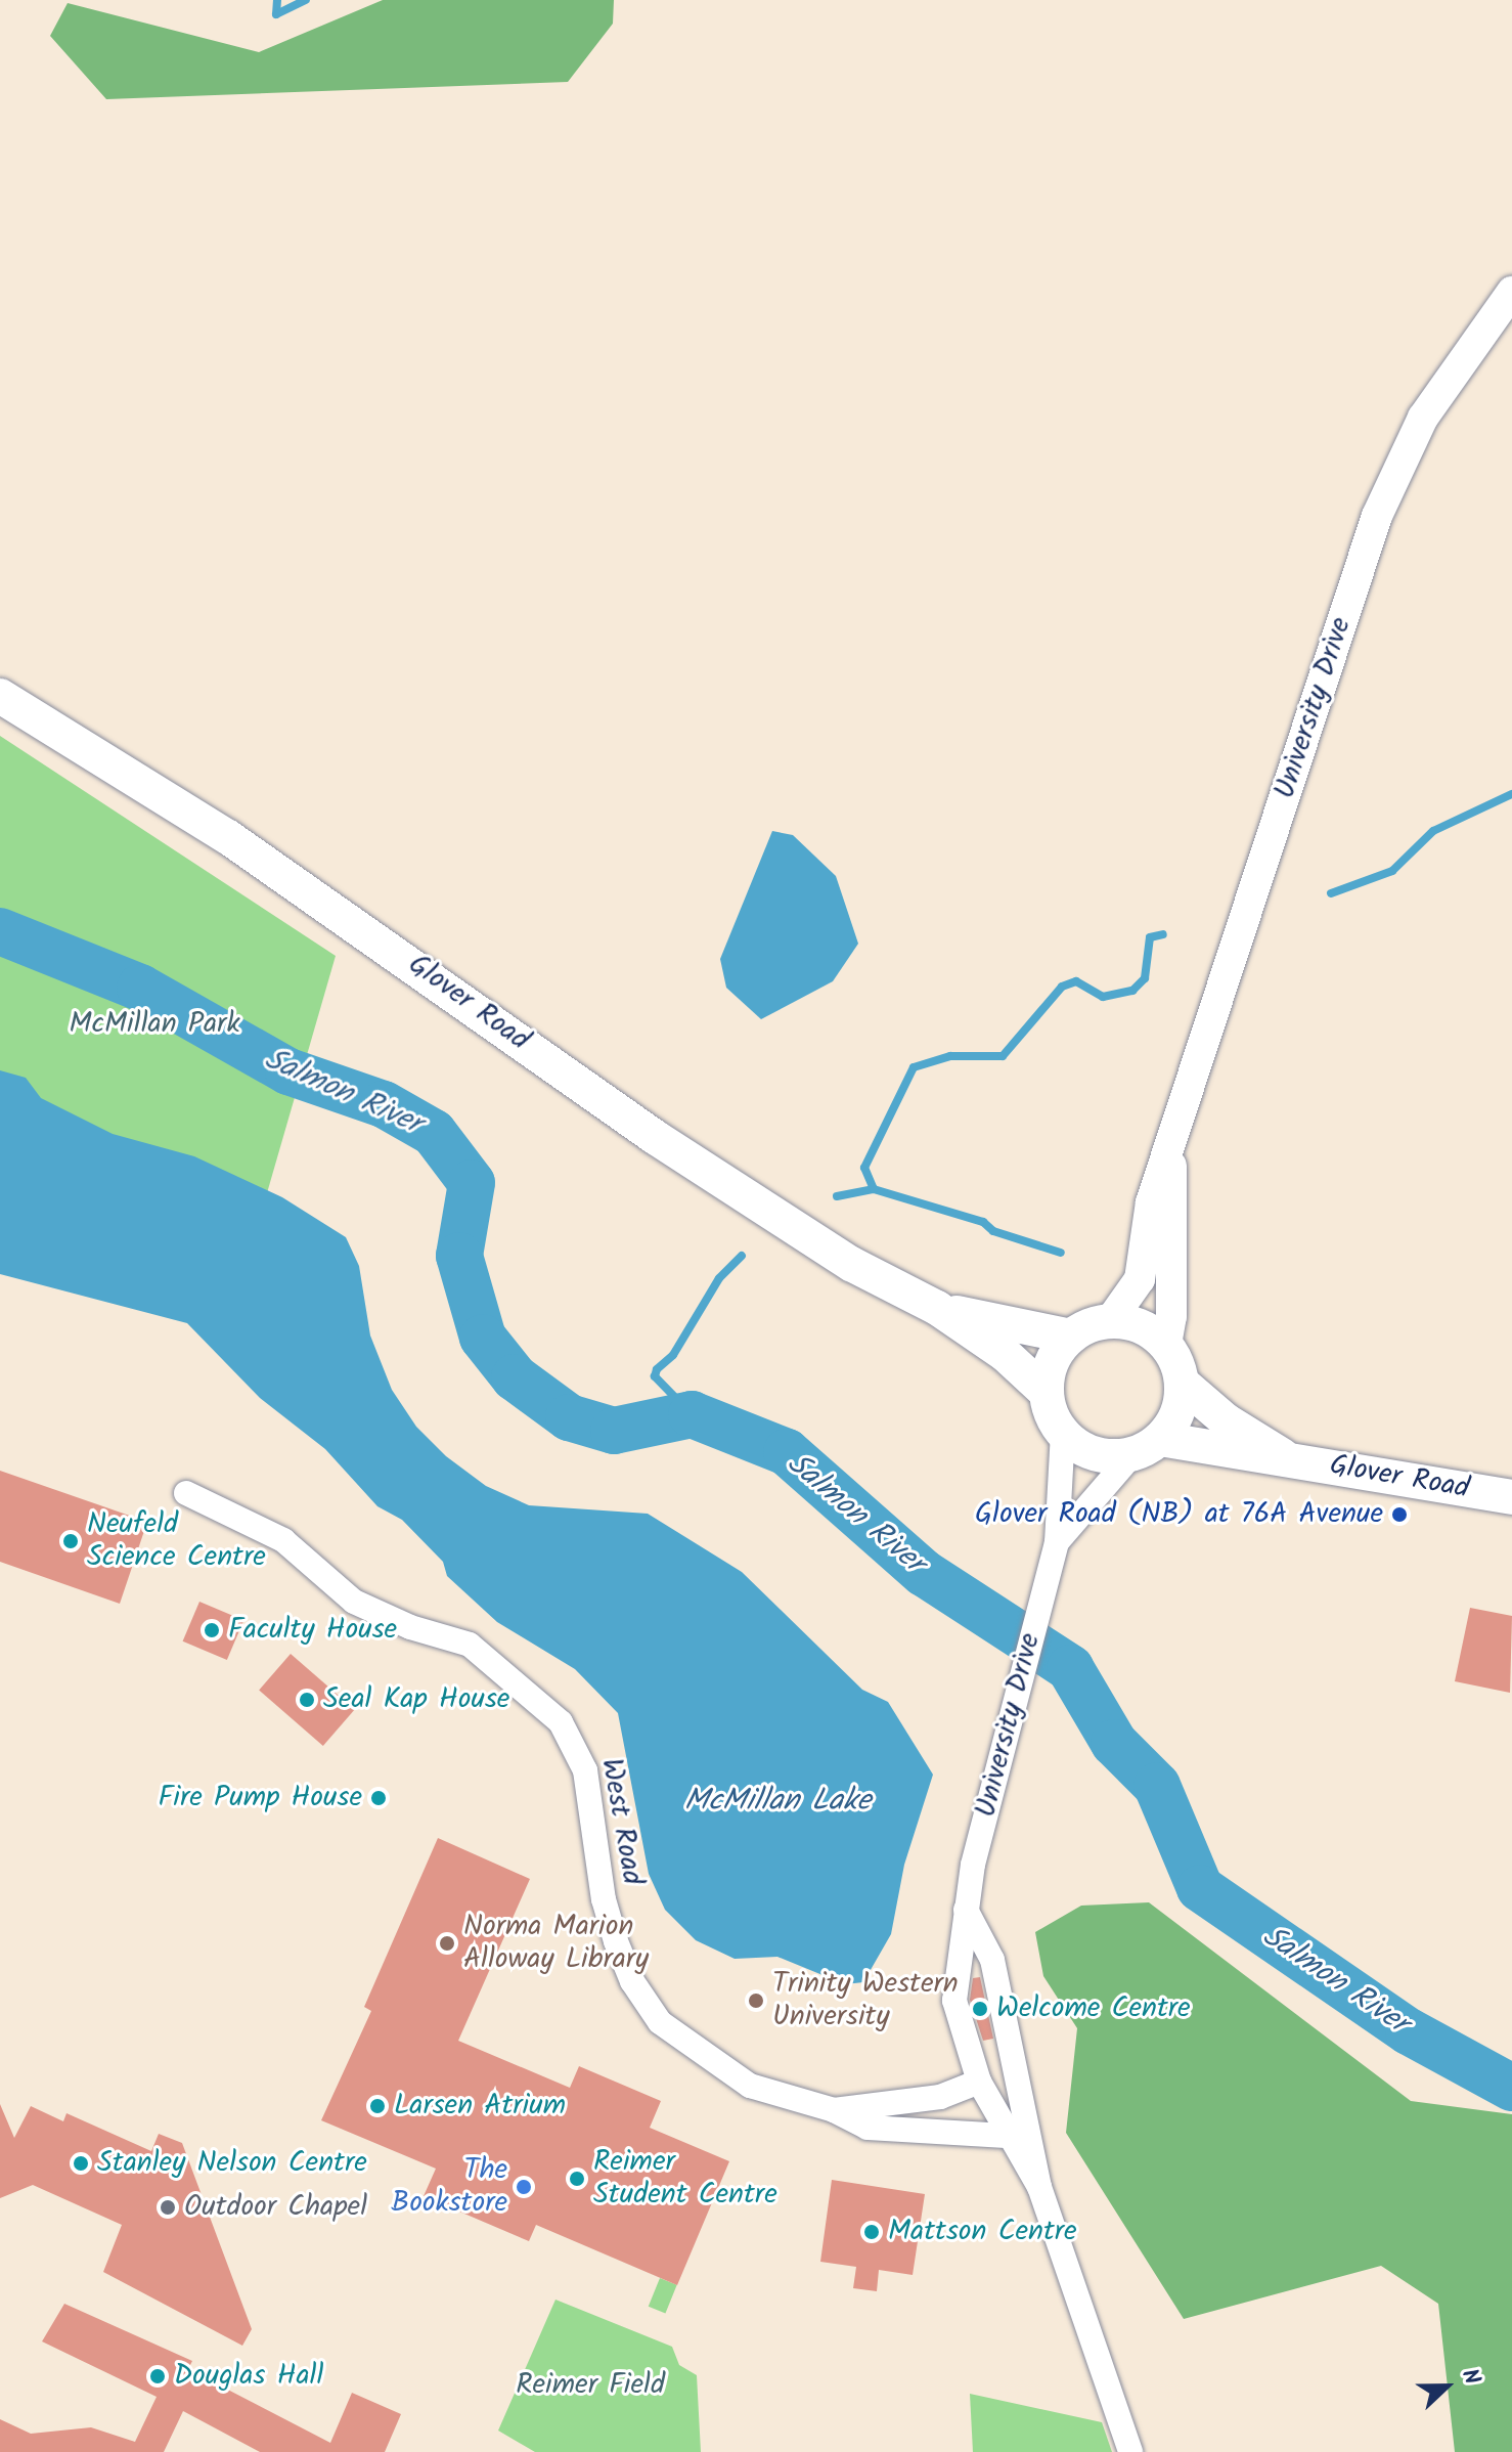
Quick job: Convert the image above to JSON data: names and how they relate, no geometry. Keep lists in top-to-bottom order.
{
  "streets": {
    "main road": ["Glover Road"],
    "street": ["University Drive", "West Road"]
  },
  "crossings": [
    ["University Drive", "Glover Road"],
    ["University Drive", "West Road"]
  ],
  "water": ["Salmon River", "McMillan Lake"],
  "parks": ["McMillan Park", "Reimer Field"],
  "places": [
    "Glover Road (NB) at 76A Avenue",
    "Neufeld Science Centre",
    "Faculty House",
    "Seal Kap House",
    "Fire Pump House",
    "Norma Marion Alloway Library",
    "Trinity Western University",
    "Welcome Centre",
    "Larsen Atrium",
    "Stanley Nelson Centre",
    "Reimer Student Centre",
    "The Bookstore",
    "Outdoor Chapel",
    "Mattson Centre",
    "Douglas Hall"
  ],
  "north": "right"
}
